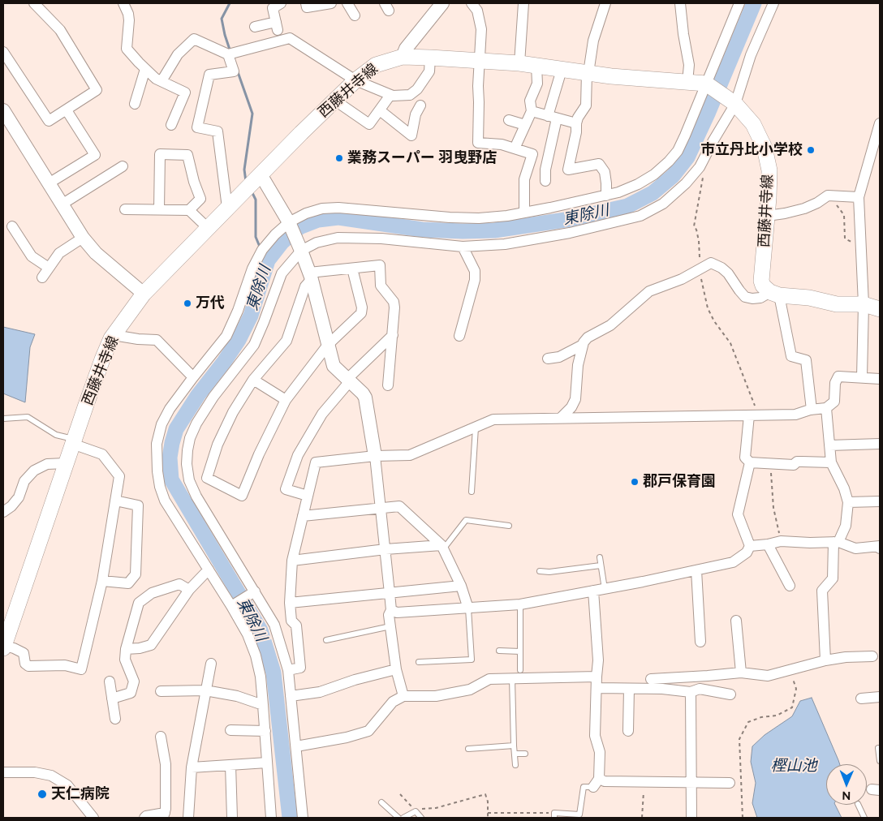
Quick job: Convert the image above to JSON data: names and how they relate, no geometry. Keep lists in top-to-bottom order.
{
  "streets": {
    "main road": ["西藤井寺線"]
  },
  "water": ["東除川", "樫山池"],
  "places": [
    "市立丹比小学校",
    "業務スーパー 羽曳野店",
    "万代",
    "郡戸保育園",
    "天仁病院"
  ],
  "north": "bottom"
}
